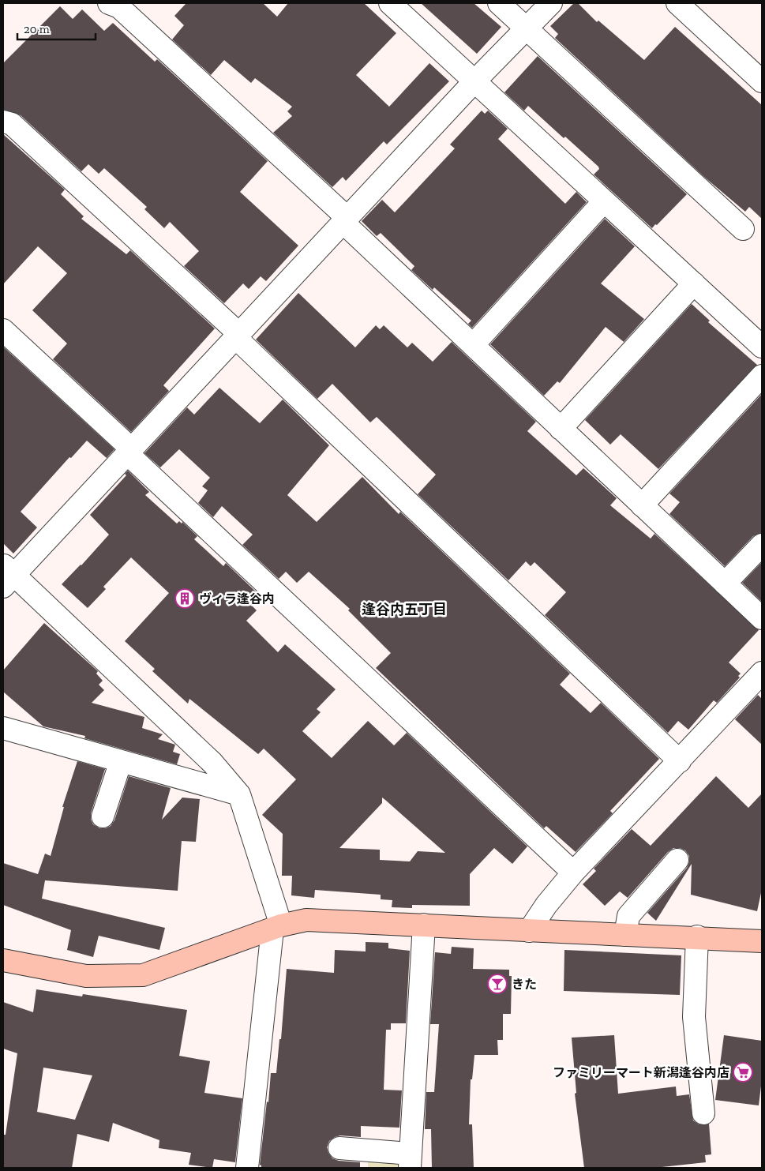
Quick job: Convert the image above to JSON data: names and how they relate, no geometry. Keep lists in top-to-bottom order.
{
  "districts": ["逢谷内五丁目"],
  "places": {
    "building": ["ヴィラ逢谷内"],
    "bar": ["きた"],
    "supermarket": ["ファミリーマート新潟逢谷内店"]
  },
  "scale_bar": "20 m"
}
